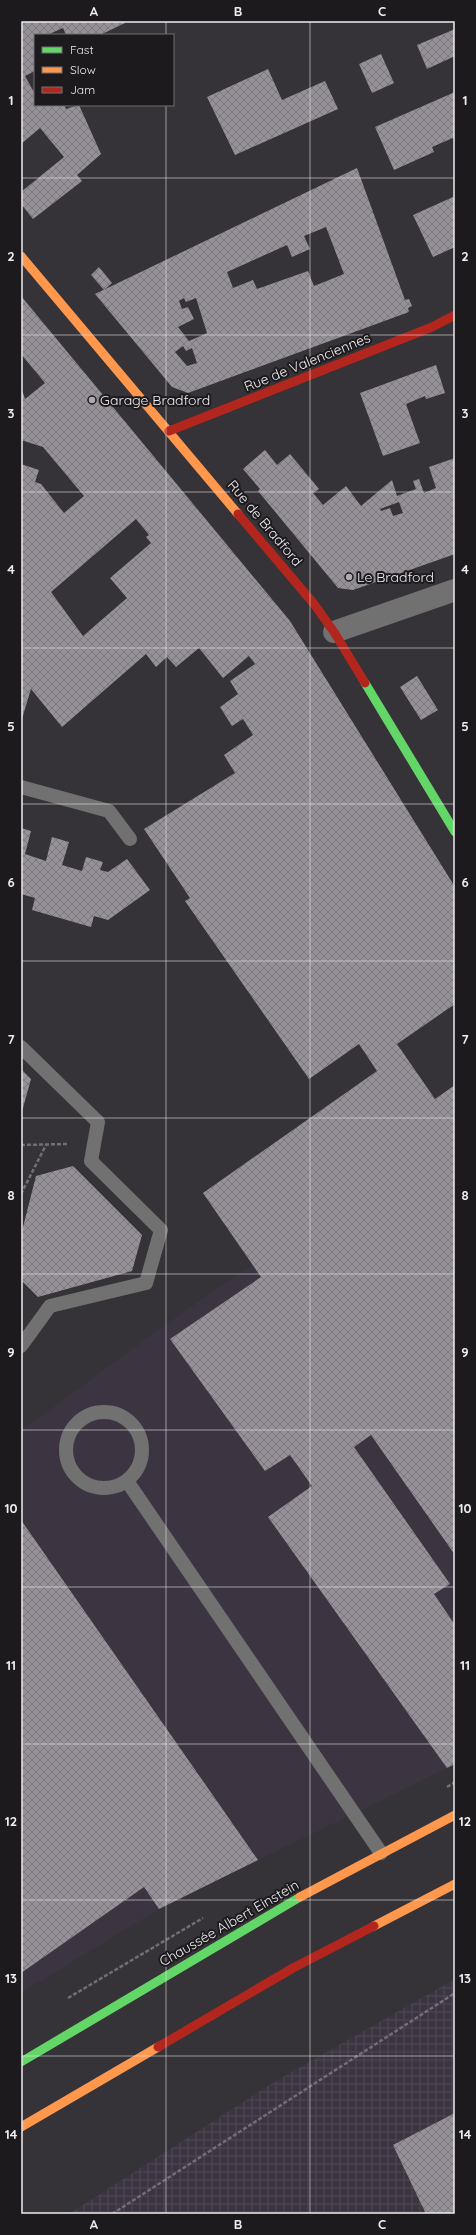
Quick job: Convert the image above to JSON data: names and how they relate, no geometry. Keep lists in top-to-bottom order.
{
  "streets": {
    "street": ["Rue de Valenciennes", "Rue de Bradford", "Chaussée Albert Einstein"]
  },
  "crossings": [
    ["Rue de Valenciennes", "Rue de Bradford"]
  ],
  "places": ["Garage Bradford", "Le Bradford"],
  "legend": ["Fast", "Slow", "Jam"],
  "grid": {
    "columns": ["A", "B", "C"],
    "rows": [
      "1",
      "2",
      "3",
      "4",
      "5",
      "6",
      "7",
      "8",
      "9",
      "10",
      "11",
      "12",
      "13",
      "14"
    ]
  }
}
